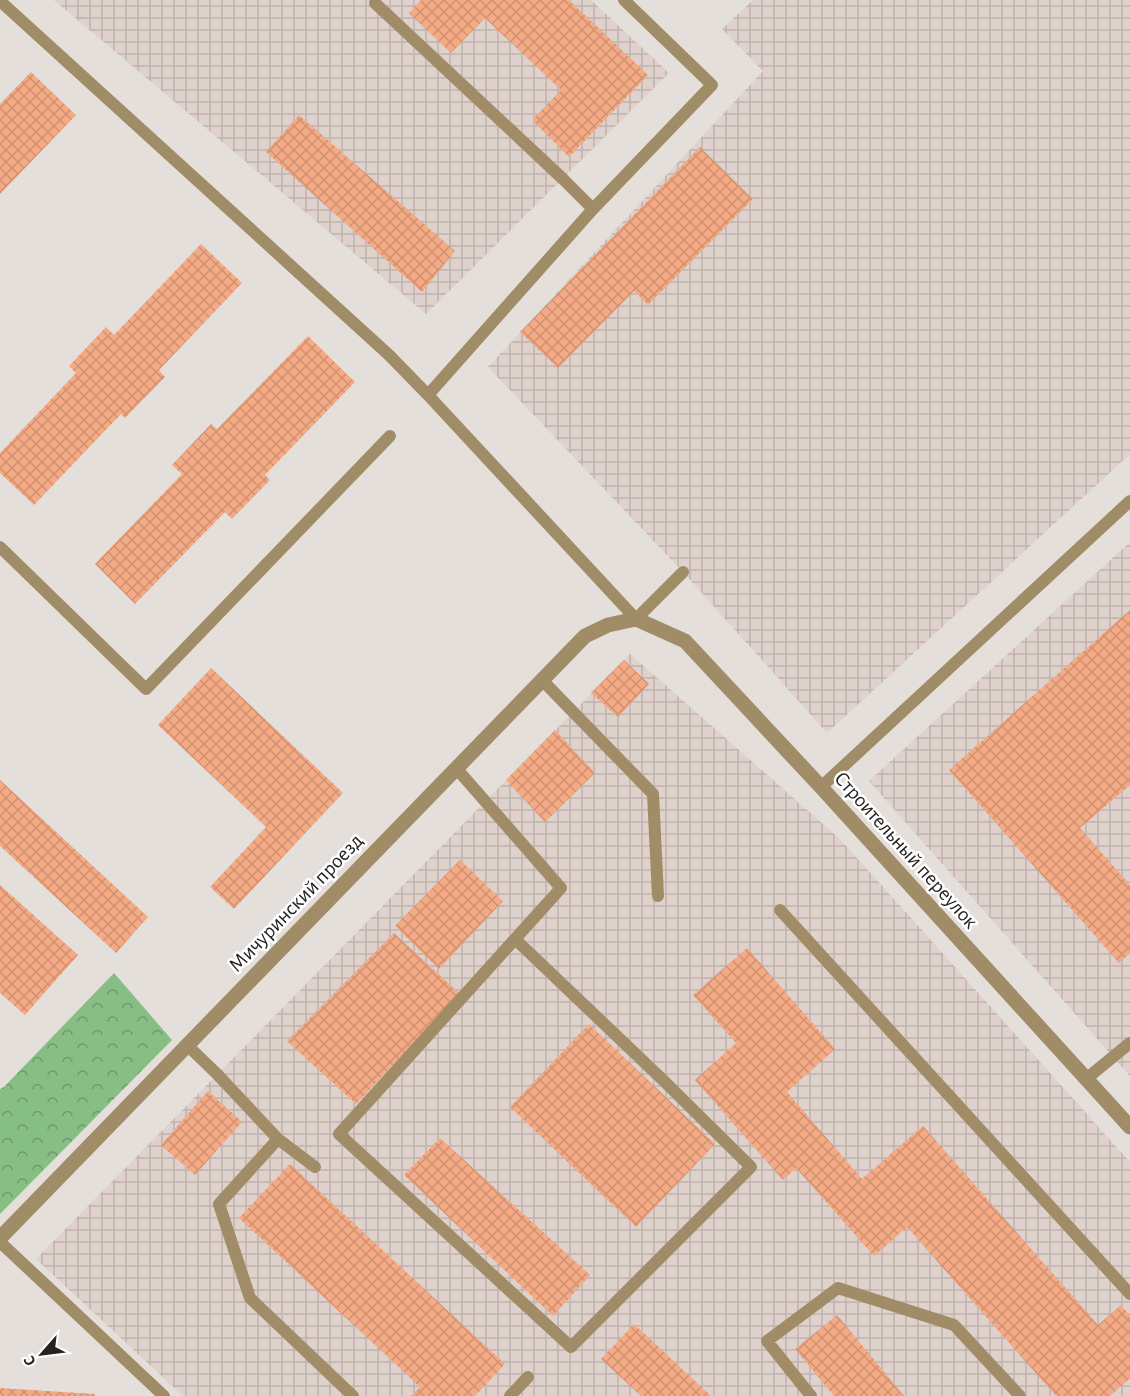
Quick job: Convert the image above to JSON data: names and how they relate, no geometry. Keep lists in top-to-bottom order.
{
  "streets": {
    "street": ["Строительный переулок", "Мичуринский проезд"]
  },
  "crossings": [
    ["Строительный переулок", "Мичуринский проезд"]
  ],
  "north": "bottom left"
}
